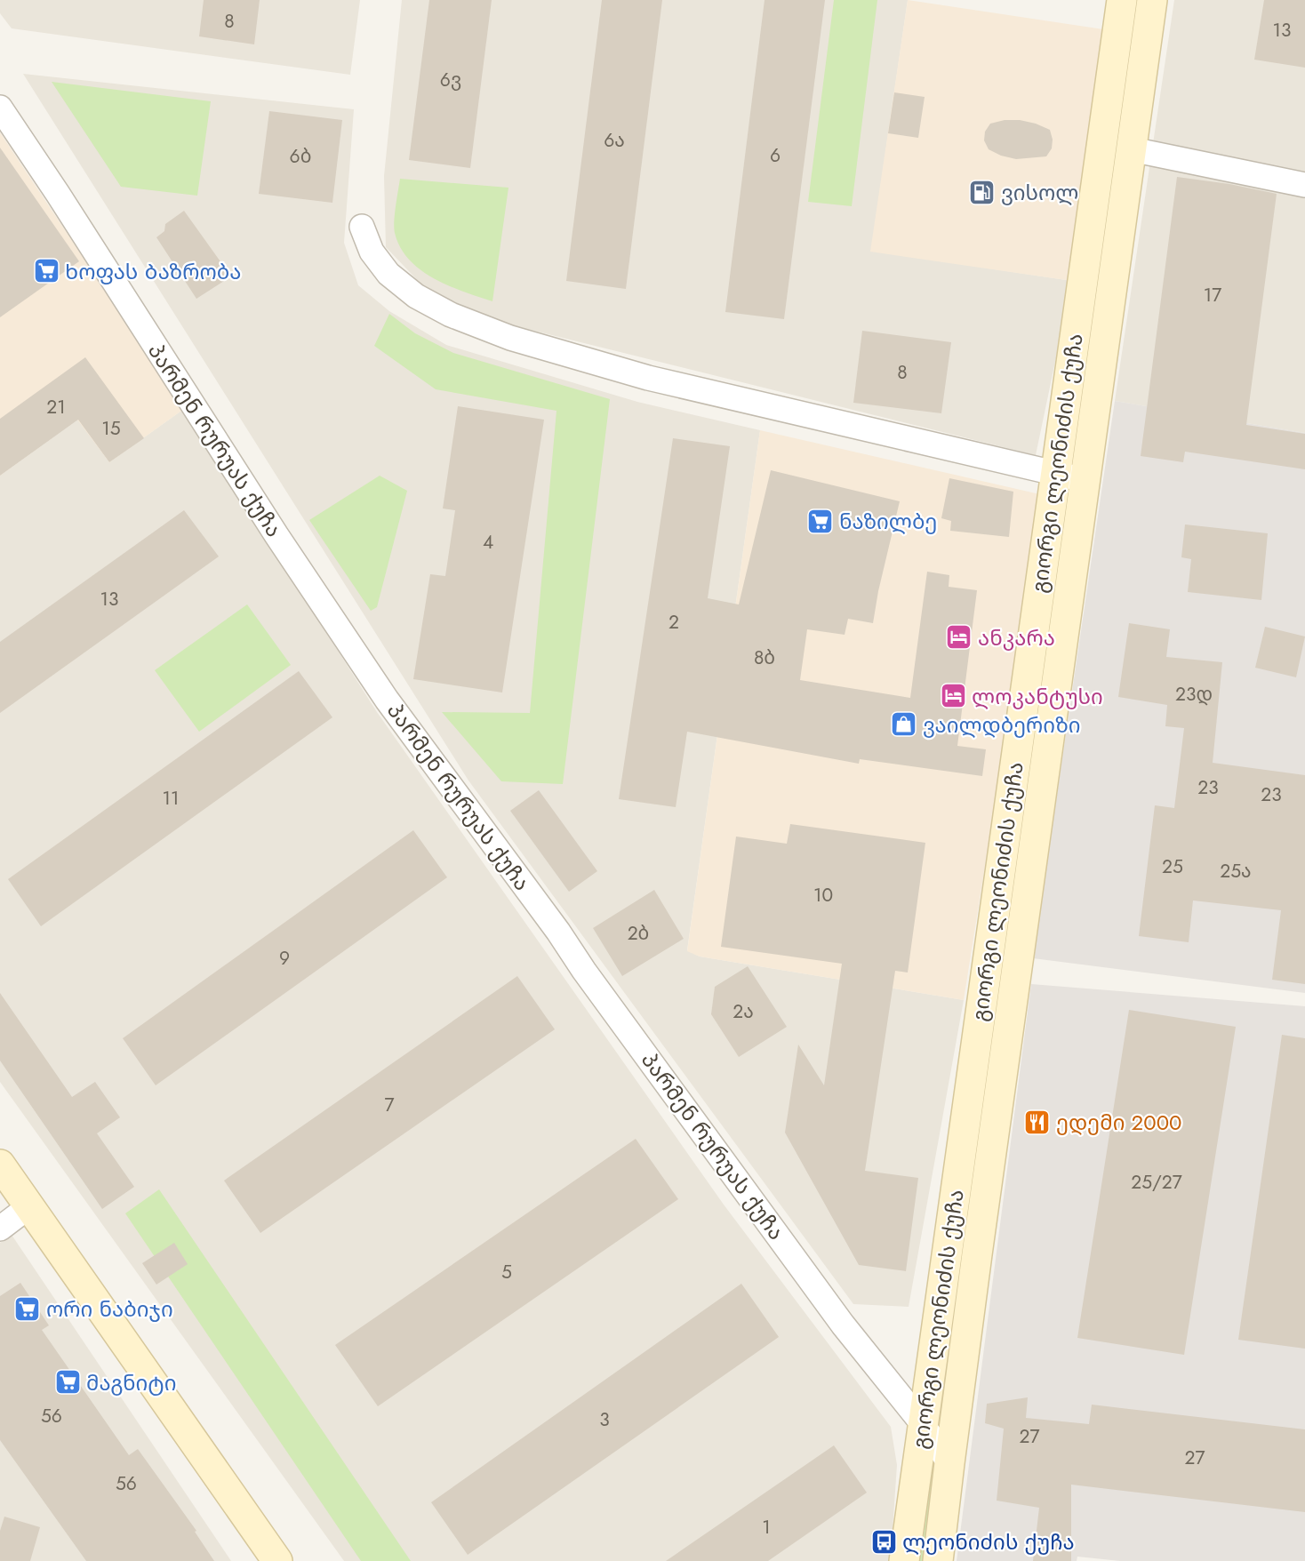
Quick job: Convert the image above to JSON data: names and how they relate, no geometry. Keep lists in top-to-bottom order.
{
  "streets": {
    "main road": ["გიორგი ლეონიძის ქუჩა"],
    "street": ["პარმენ რურუას ქუჩა"]
  },
  "crossings": [
    ["პარმენ რურუას ქუჩა", "გიორგი ლეონიძის ქუჩა"]
  ],
  "places": {
    "fuel station": ["ვისოლ"],
    "supermarket": [
      "Ხოფას Ბაზრობა",
      "ნაზილბე",
      "ორი ნაბიჯი",
      "მაგნიტი"
    ],
    "hotel": ["ანკარა", "ლოკანტუსი"],
    "shop": ["ვაილდბერიზი"],
    "restaurant": ["ედემი 2000"],
    "bus stop": ["ლეონიძის ქუჩა"]
  },
  "house_numbers": [
    "8",
    "13",
    "6ვ",
    "6ა",
    "6",
    "6ბ",
    "17",
    "8",
    "21",
    "15",
    "4",
    "13",
    "2",
    "8ბ",
    "23დ",
    "23",
    "23",
    "11",
    "25",
    "25ა",
    "10",
    "2ბ",
    "9",
    "2ა",
    "7",
    "25/27",
    "5",
    "56",
    "3",
    "27",
    "27",
    "56",
    "1"
  ]
}
